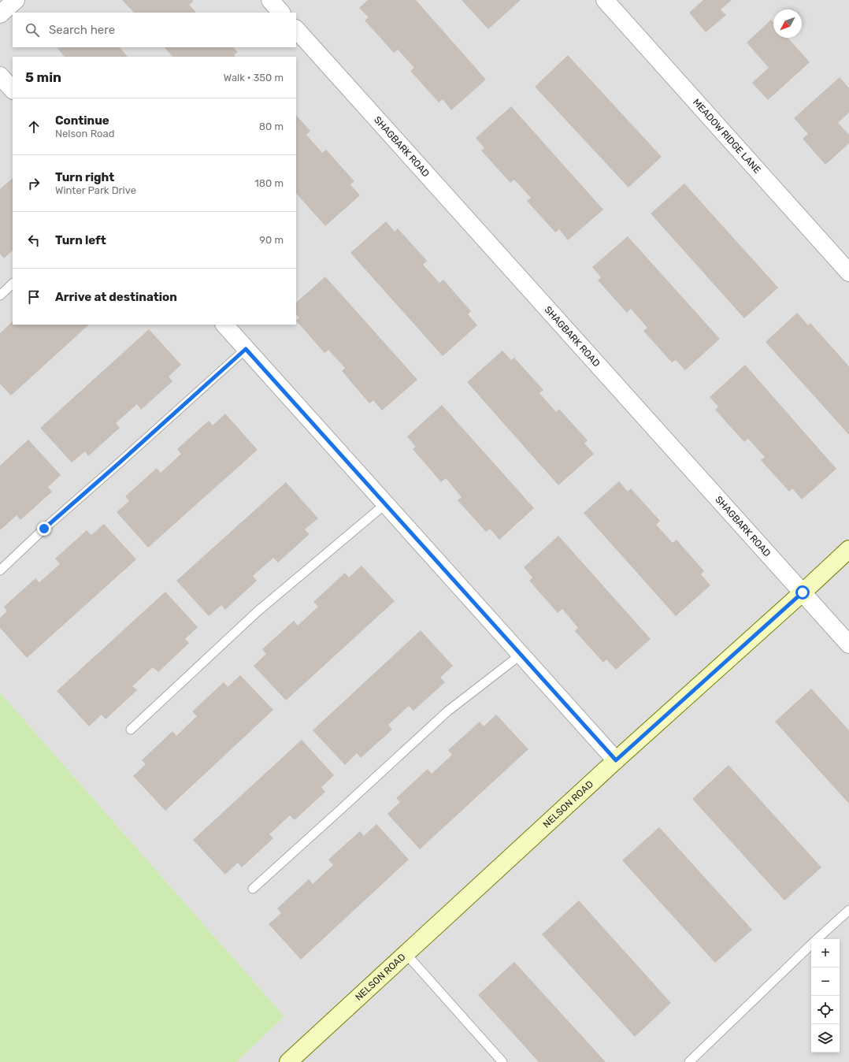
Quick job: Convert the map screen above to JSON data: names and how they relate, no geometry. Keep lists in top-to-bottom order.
{
  "streets": {
    "street": ["MEADOW RIDGE LANE", "SHAGBARK ROAD", "NELSON ROAD"]
  },
  "crossings": [
    ["SHAGBARK ROAD", "NELSON ROAD"]
  ],
  "north": "bottom left",
  "page": {
    "search": "Search here",
    "heading": ["5 min", "Walk · 350 m"],
    "list": [
      ["Continue", "Nelson Road", "80 m"],
      ["Turn right", "Winter Park Drive", "180 m"],
      ["Turn left", "90 m"],
      "Arrive at destination"
    ],
    "map_buttons": ["+", "−"]
  }
}
